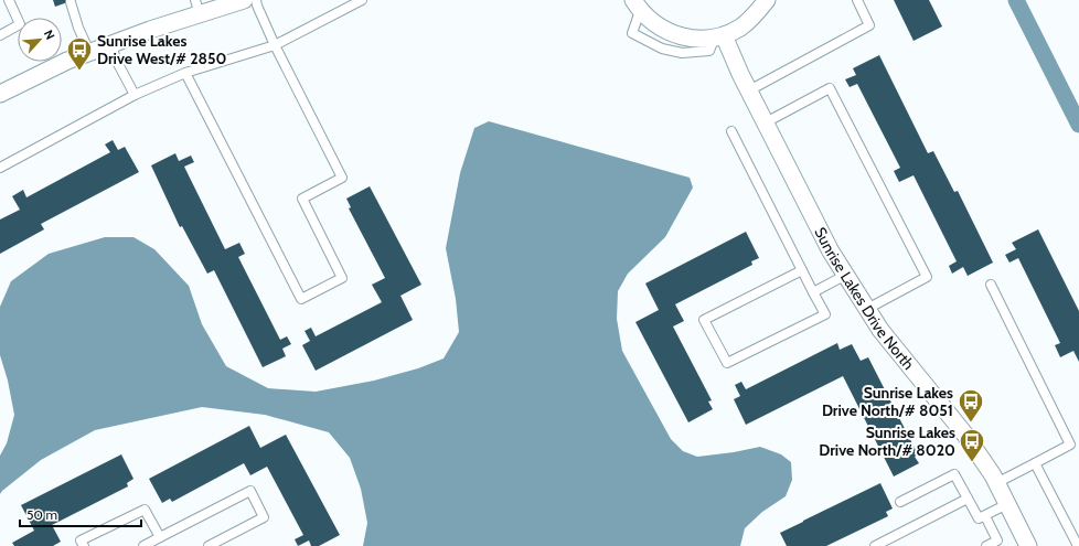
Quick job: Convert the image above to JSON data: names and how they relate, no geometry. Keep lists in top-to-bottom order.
{
  "streets": {
    "street": ["Sunrise Lakes Drive North"]
  },
  "places": {
    "bus stop": ["Sunrise Lakes Drive West/# 2850", "Sunrise Lakes Drive North/# 8051", "Sunrise Lakes Drive North/# 8020"]
  },
  "scale_bar": "50 m",
  "north": "top right"
}
